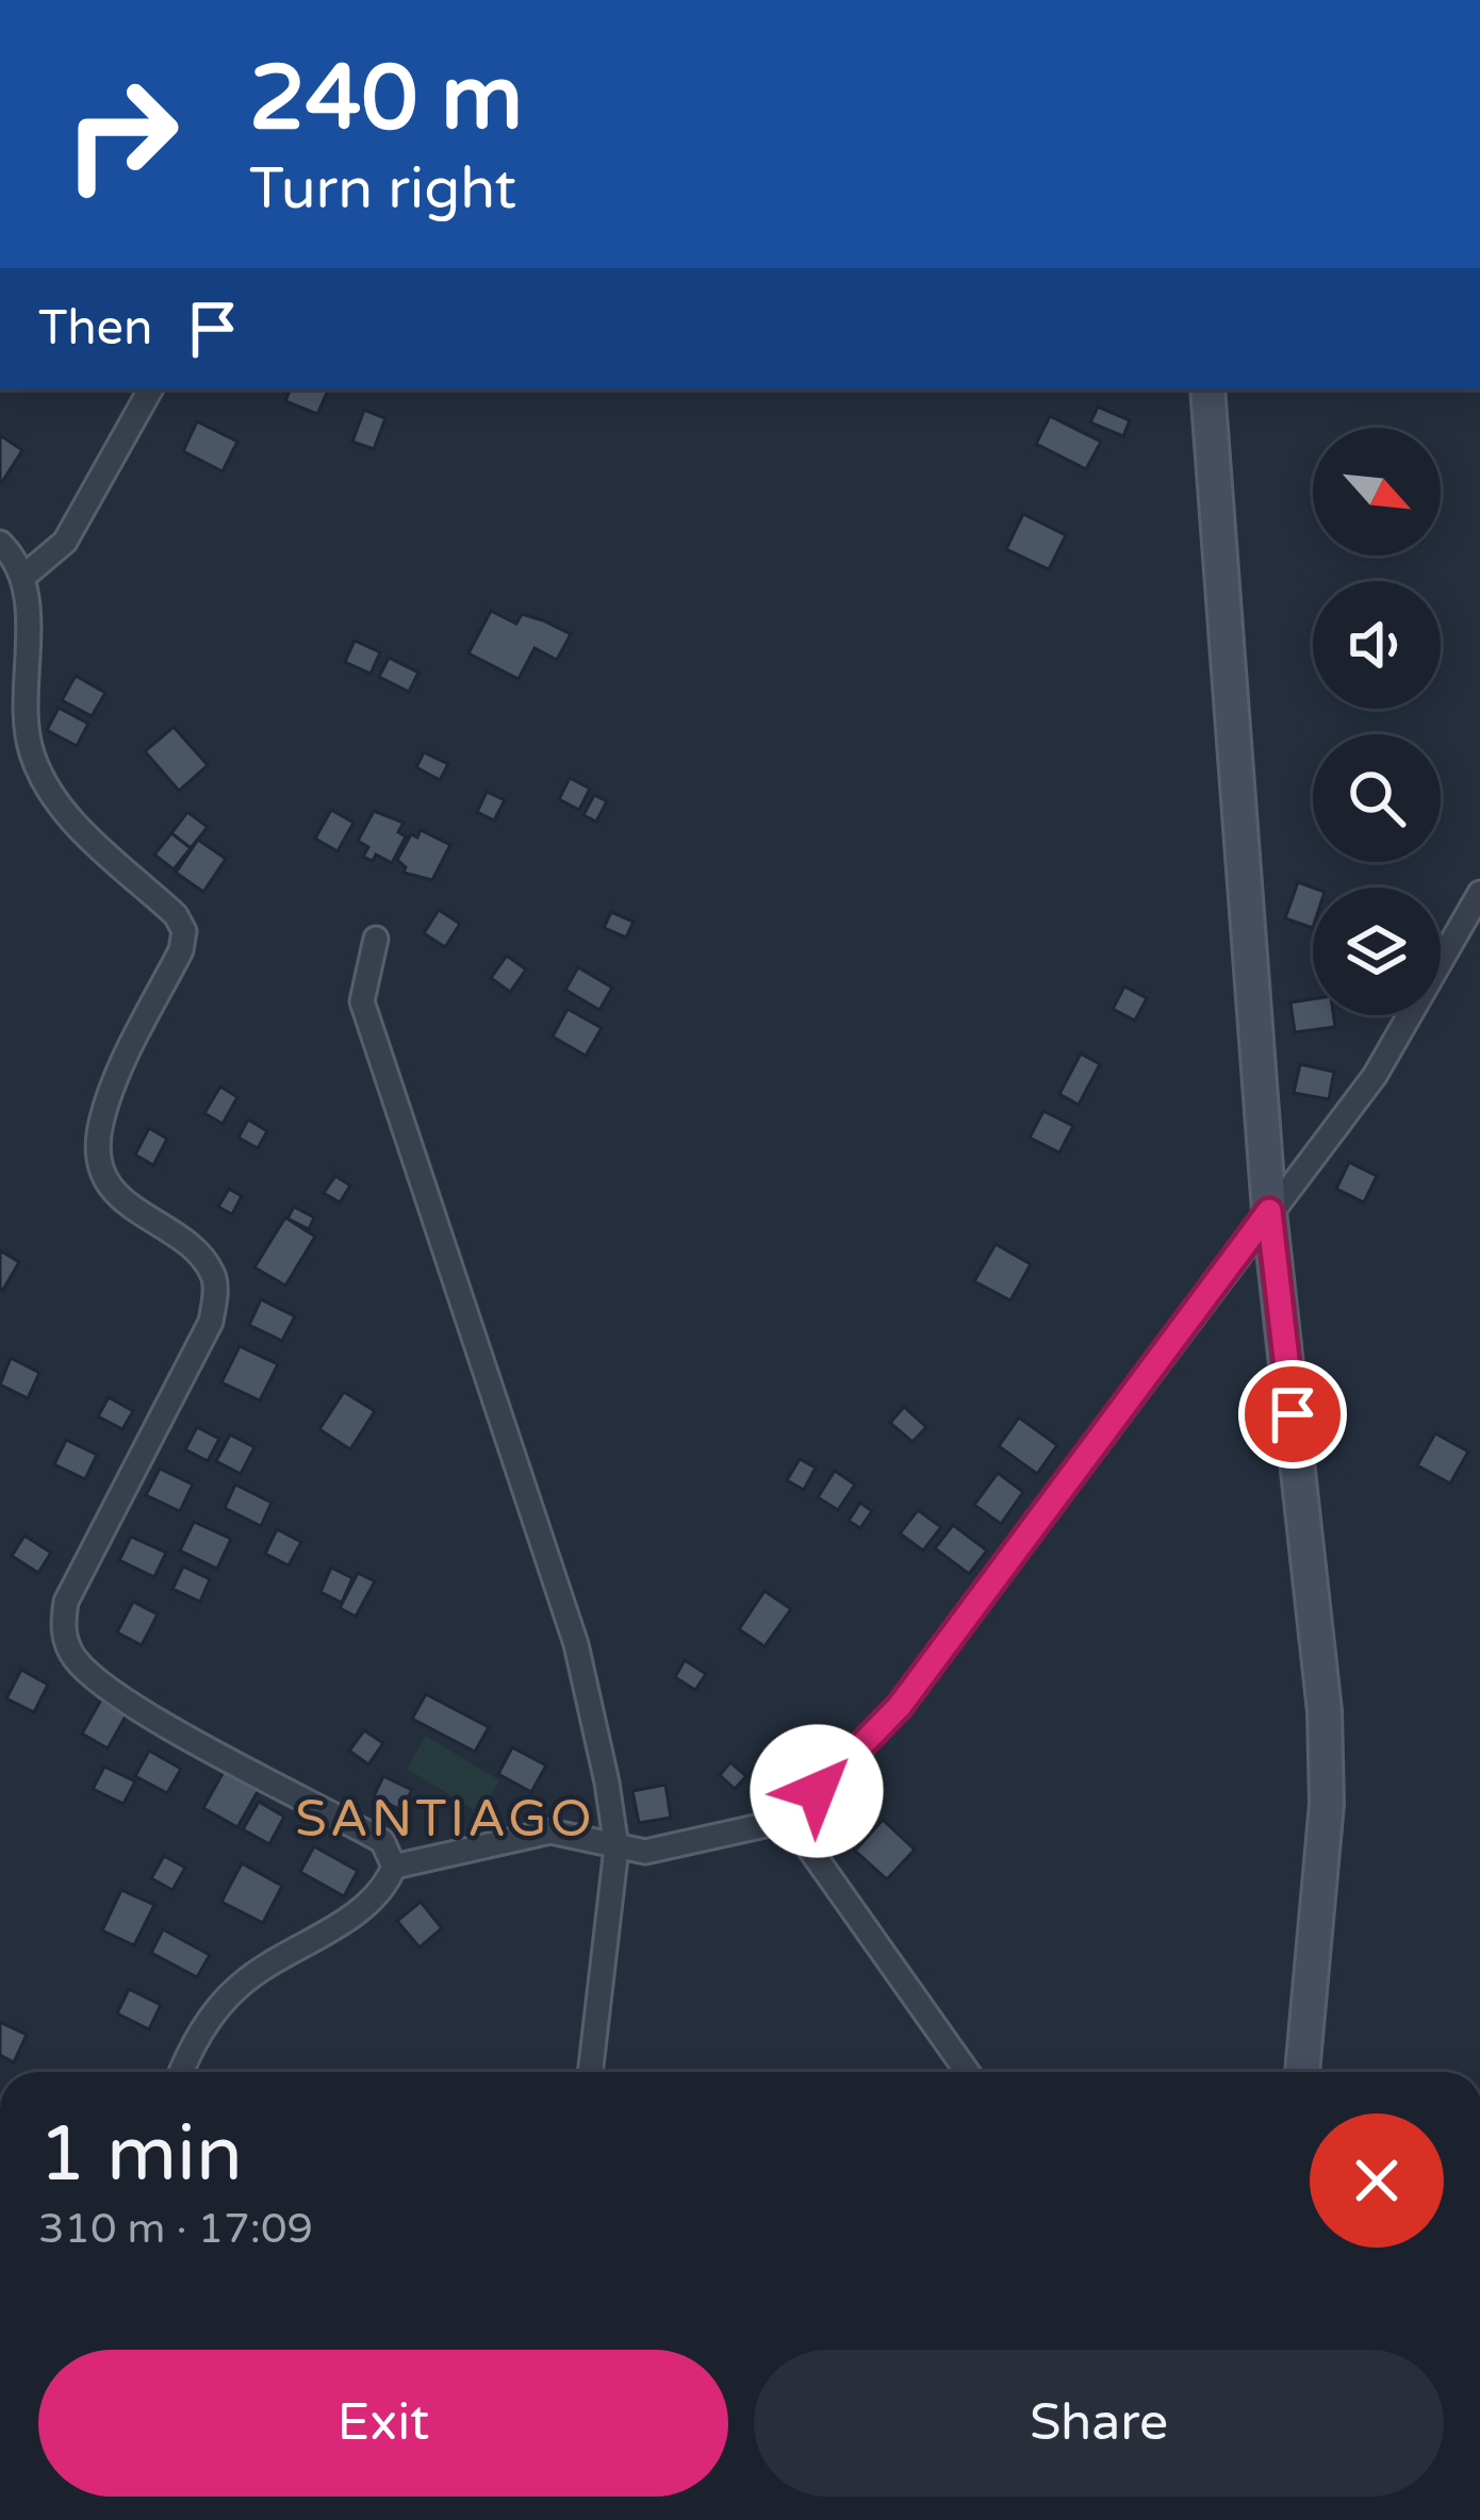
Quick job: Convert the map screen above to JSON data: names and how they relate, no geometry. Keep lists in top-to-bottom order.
{
  "districts": ["SANTIAGO"],
  "north": "bottom right",
  "page": {
    "turn": ["240 m", "Turn right"],
    "then": "Then",
    "heading": ["1 min", "310 m · 17:09"],
    "buttons": ["Exit", "Share"]
  }
}
